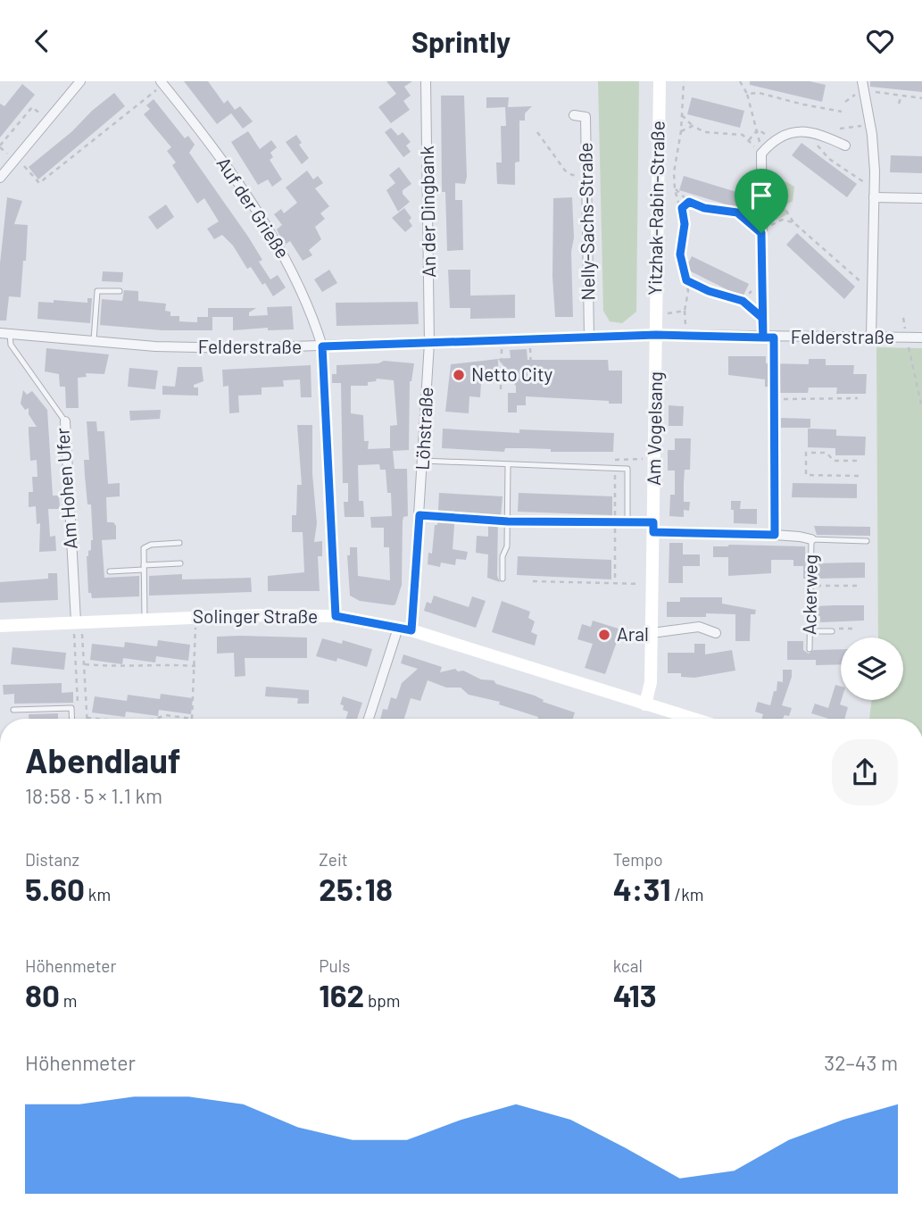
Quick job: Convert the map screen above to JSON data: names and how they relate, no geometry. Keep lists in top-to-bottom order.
{
  "streets": {
    "main road": ["Yitzhak-Rabin-Straße", "Am Vogelsang", "Solinger Straße"],
    "street": [
      "Auf der Grieße",
      "An der Dingbank",
      "Nelly-Sachs-Straße",
      "Felderstraße",
      "Löhstraße",
      "Am Hohen Ufer",
      "Ackerweg"
    ]
  },
  "crossings": [
    ["Auf der Grieße", "Felderstraße"],
    ["Auf der Grieße", "Solinger Straße"],
    ["Yitzhak-Rabin-Straße", "Felderstraße"],
    ["Yitzhak-Rabin-Straße", "Am Vogelsang"],
    ["An der Dingbank", "Felderstraße"],
    ["An der Dingbank", "Löhstraße"],
    ["Nelly-Sachs-Straße", "Felderstraße"],
    ["Felderstraße", "Löhstraße"],
    ["Felderstraße", "Am Vogelsang"],
    ["Felderstraße", "Am Hohen Ufer"],
    ["Löhstraße", "Solinger Straße"],
    ["Am Vogelsang", "Ackerweg"],
    ["Am Vogelsang", "Solinger Straße"],
    ["Am Hohen Ufer", "Solinger Straße"]
  ],
  "places": ["Netto City", "Aral"],
  "page": {
    "header": "Sprintly",
    "heading": ["Abendlauf", "18:58 · 5 × 1.1 km"],
    "stats": [
      ["Distanz", "5.60 km"],
      ["Zeit", "25:18"],
      ["Tempo", "4:31 /km"],
      ["Höhenmeter", "80 m"],
      ["Puls", "162 bpm"],
      ["kcal", "413"]
    ],
    "chart": ["Höhenmeter", "32–43 m"]
  }
}
